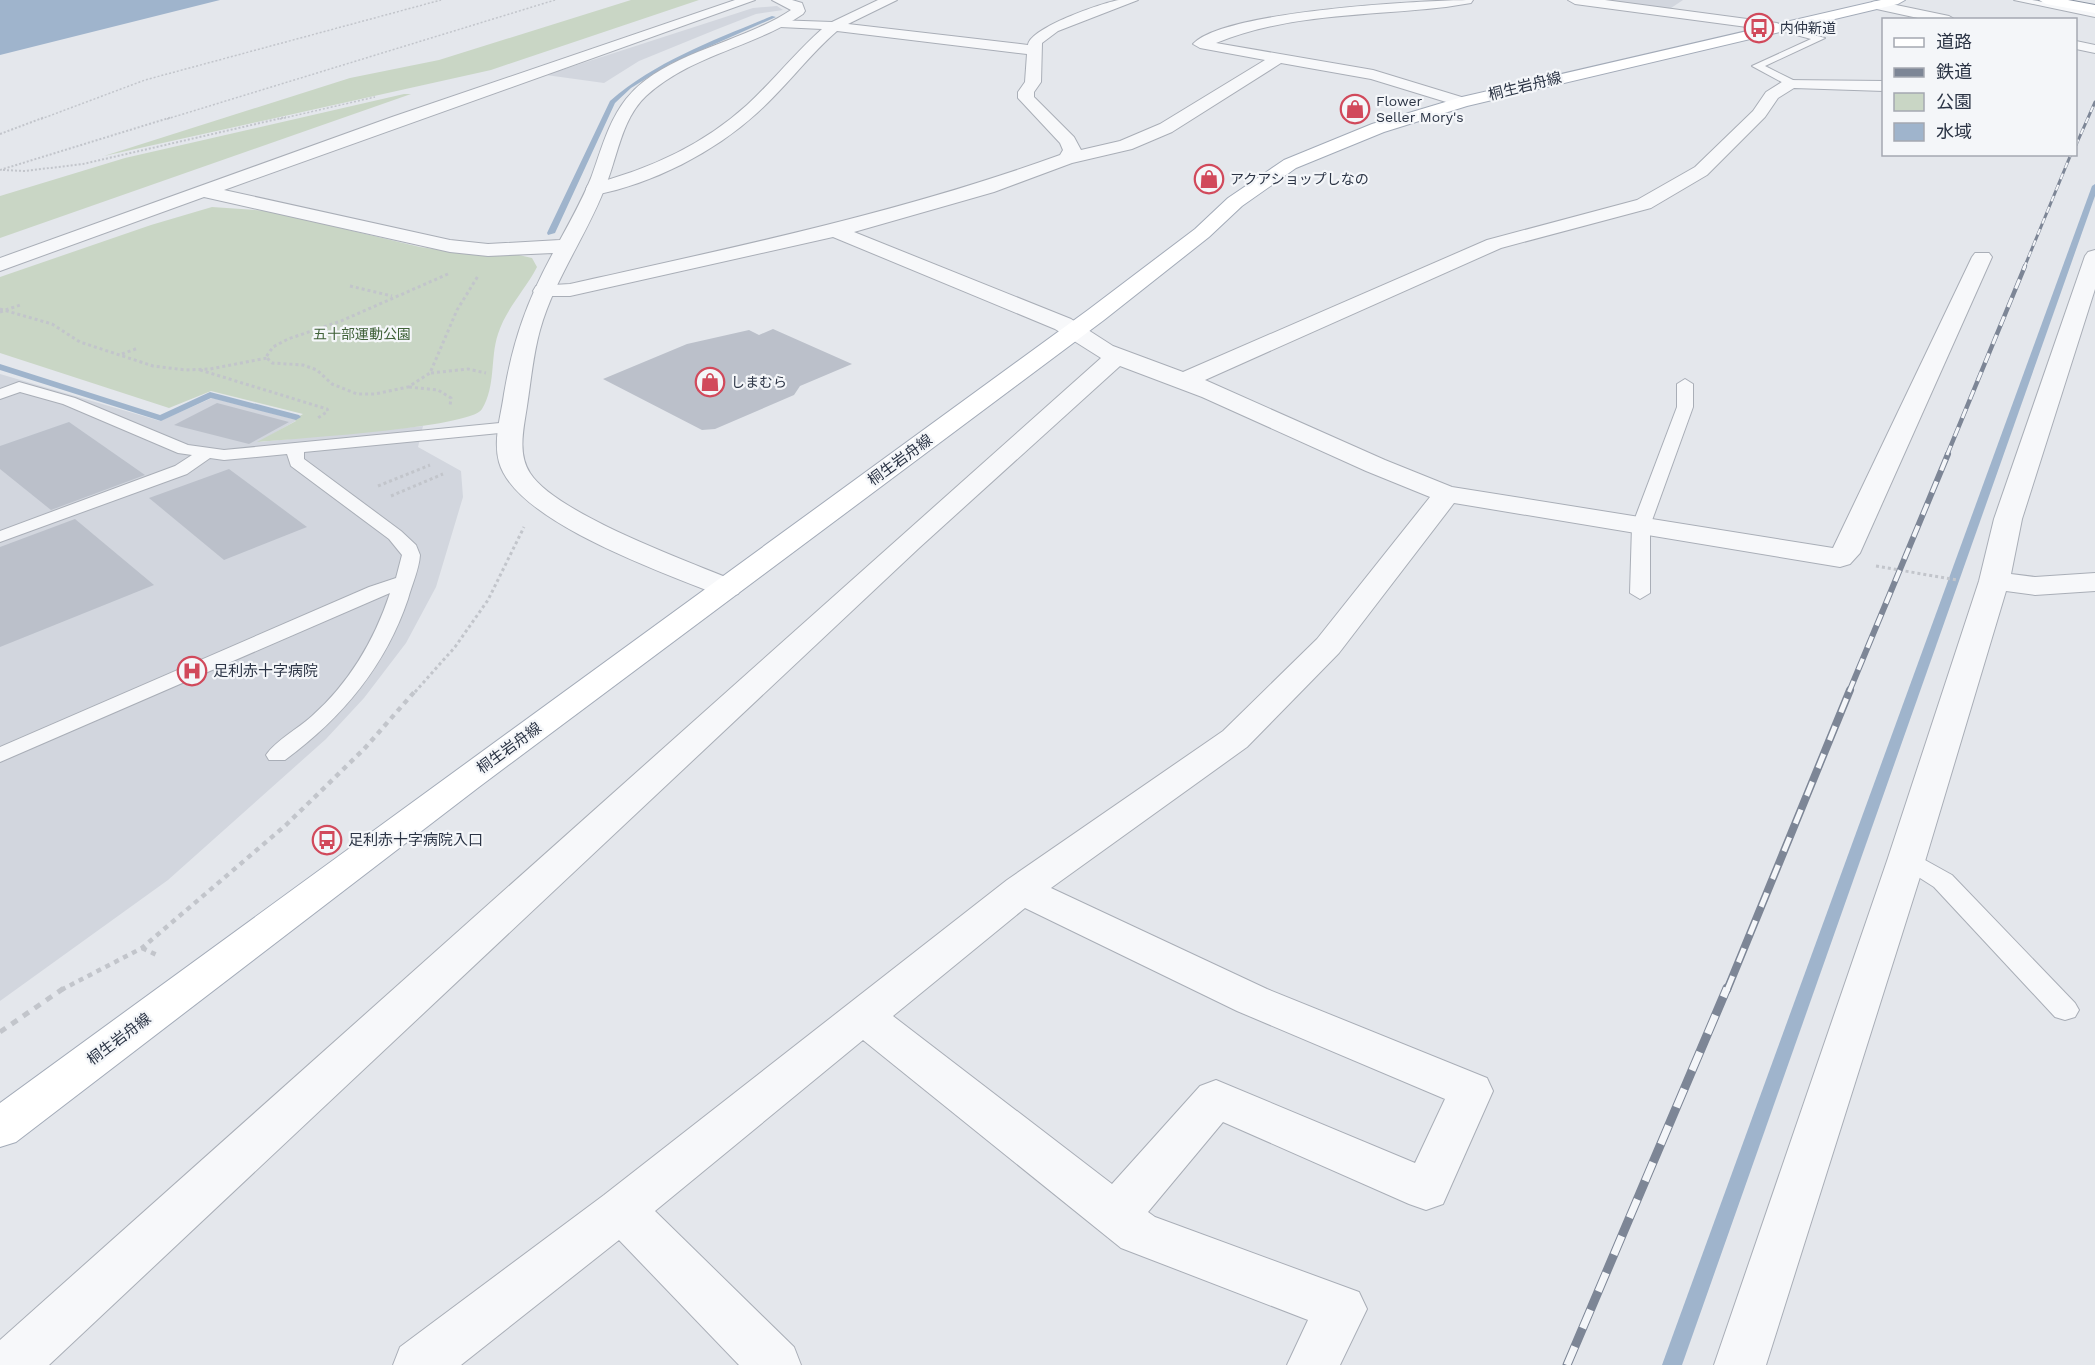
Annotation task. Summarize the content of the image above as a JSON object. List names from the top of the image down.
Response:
{
  "streets": {
    "main road": ["桐生岩舟線"]
  },
  "parks": ["五十部運動公園"],
  "places": {
    "bus stop": ["内仲新道", "足利赤十字病院入口"],
    "shop": ["Flower Seller Mory's", "アクアショップしなの", "しまむら"],
    "hospital": ["足利赤十字病院"]
  },
  "legend": [
    "道路",
    "鉄道",
    "公園",
    "水域"
  ]
}
